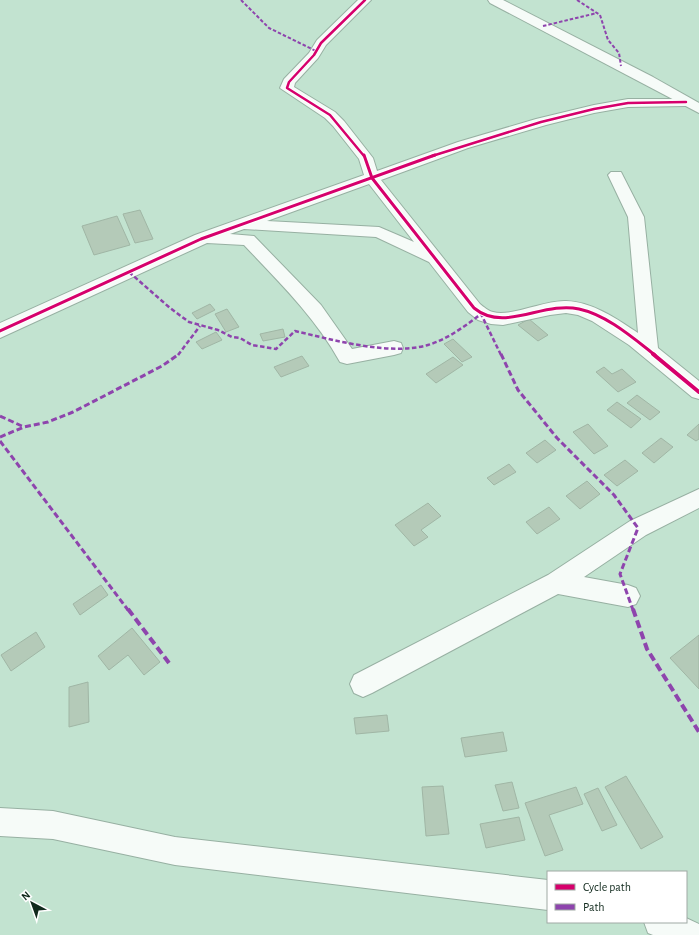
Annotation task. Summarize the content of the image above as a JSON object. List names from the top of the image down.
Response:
{
  "legend": ["Cycle path", "Path"],
  "north": "top left"
}
